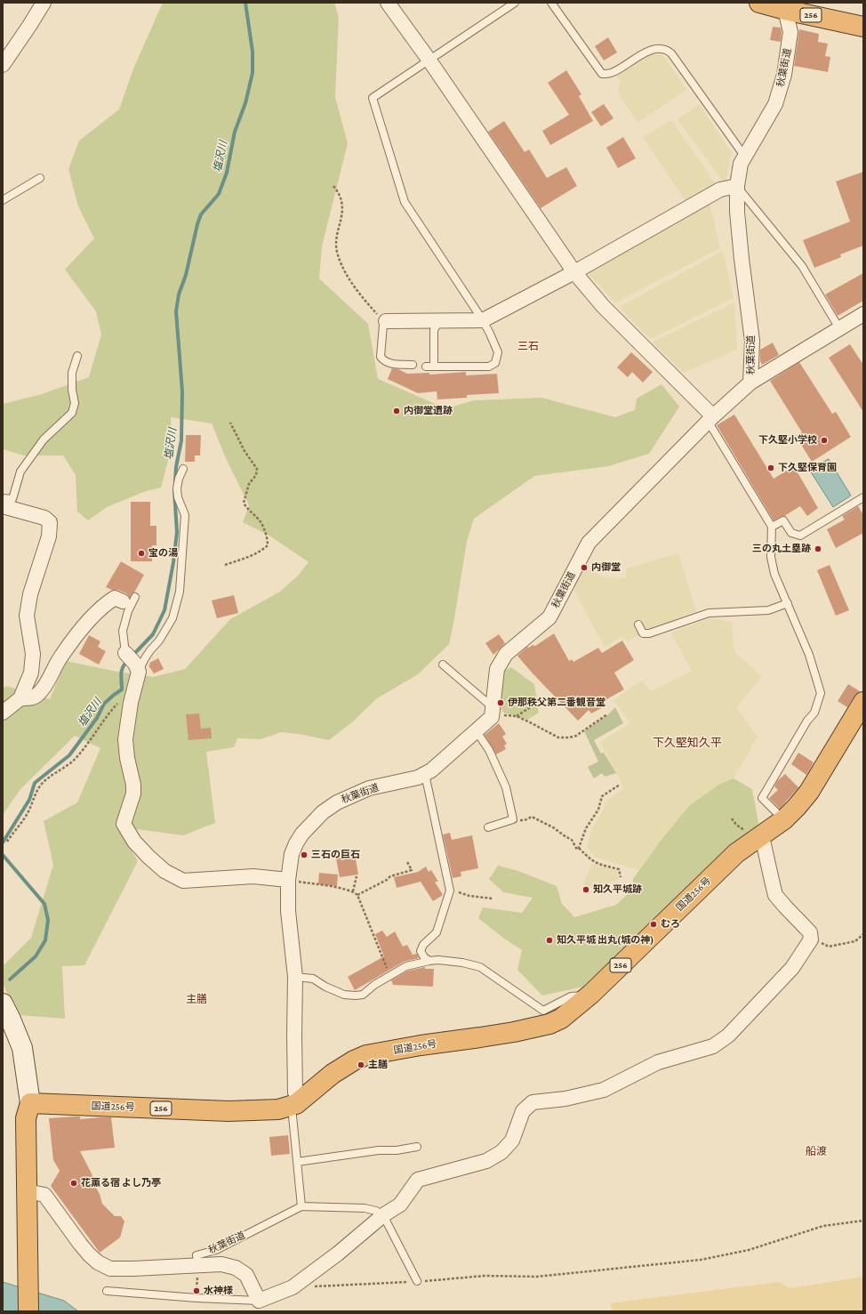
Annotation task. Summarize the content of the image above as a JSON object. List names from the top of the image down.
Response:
{
  "streets": {
    "highway": ["256", "国道256号"],
    "street": ["秋葉街道"]
  },
  "crossings": [
    ["256", "秋葉街道"],
    ["秋葉街道", "国道256号"]
  ],
  "districts": [
    "三石",
    "下久堅知久平",
    "主膳",
    "船渡"
  ],
  "water": ["塩沢川"],
  "places": [
    "内御堂遺跡",
    "下久堅小学校",
    "下久堅保育園",
    "三の丸土塁跡",
    "宝の湯",
    "内御堂",
    "伊那秩父第二番観音堂",
    "三石の巨石",
    "知久平城跡",
    "むろ",
    "知久平城 出丸(城の神)",
    "主膳",
    "花薫る宿 よし乃亭",
    "水神様"
  ]
}
